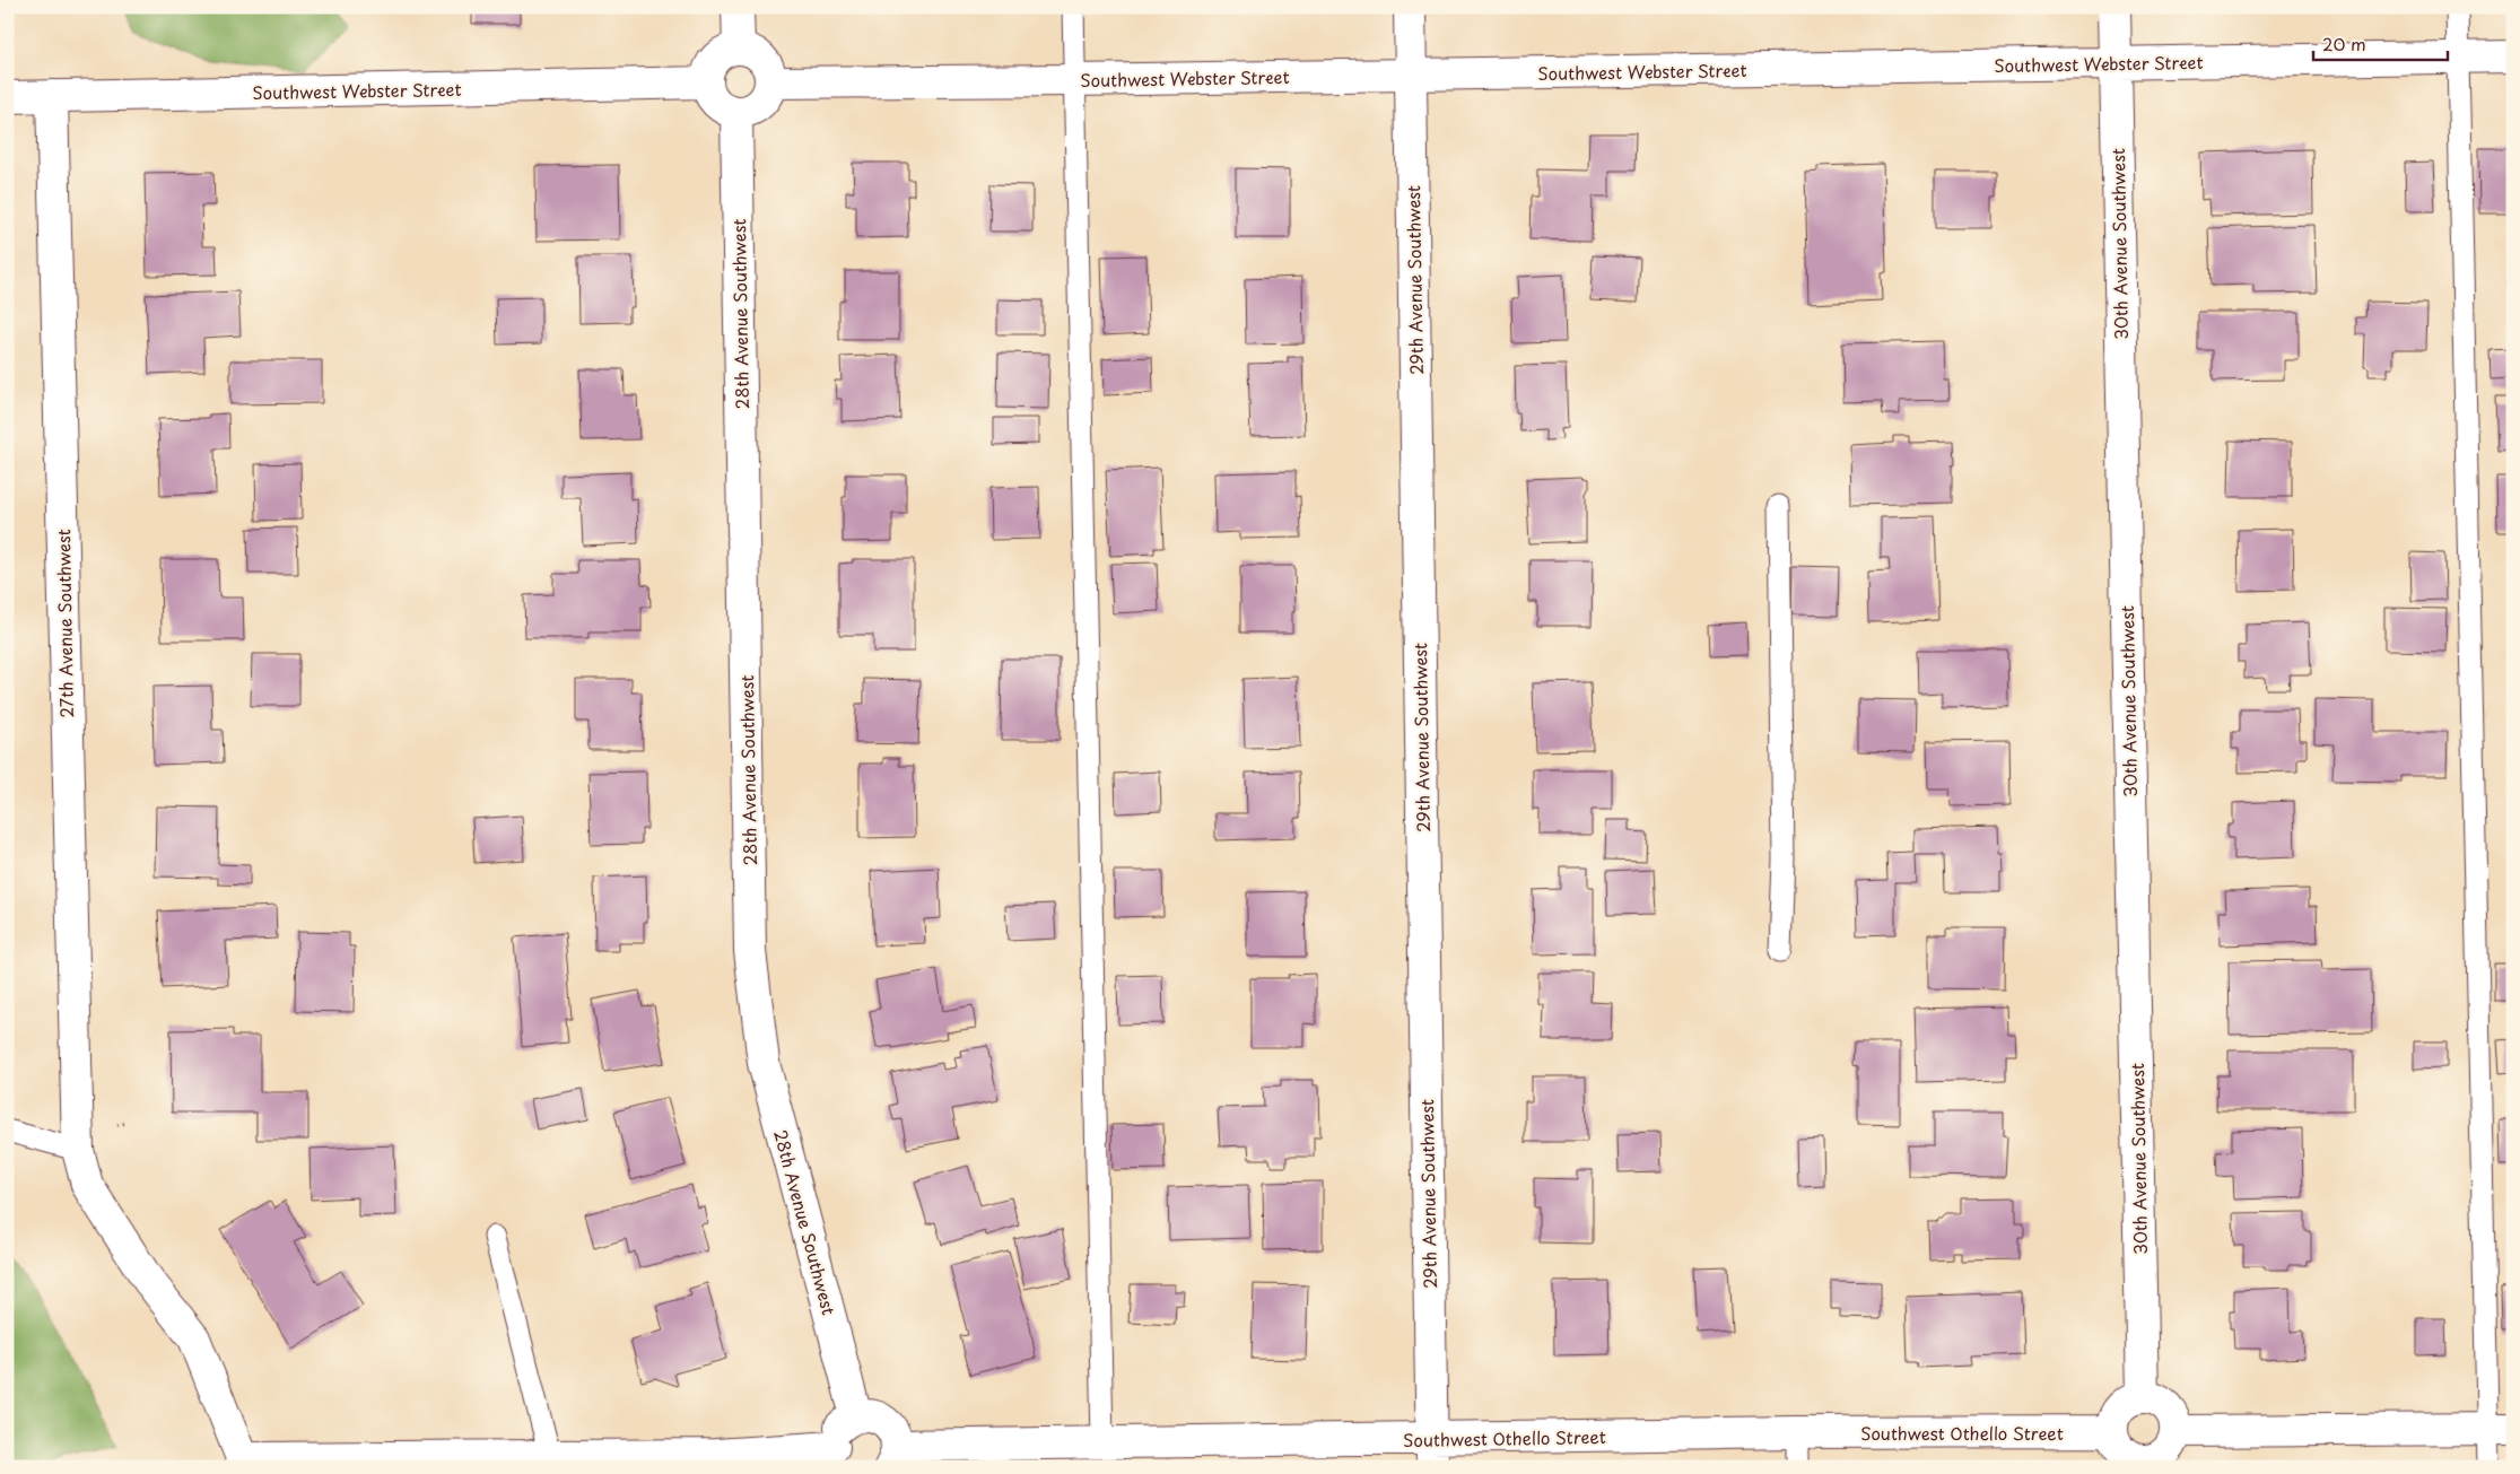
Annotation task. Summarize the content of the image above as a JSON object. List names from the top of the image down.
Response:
{
  "streets": {
    "street": [
      "Southwest Webster Street",
      "30th Avenue Southwest",
      "29th Avenue Southwest",
      "28th Avenue Southwest",
      "27th Avenue Southwest",
      "Southwest Othello Street"
    ]
  },
  "crossings": [
    ["Southwest Webster Street", "30th Avenue Southwest"],
    ["Southwest Webster Street", "29th Avenue Southwest"],
    ["Southwest Webster Street", "28th Avenue Southwest"],
    ["Southwest Webster Street", "27th Avenue Southwest"],
    ["30th Avenue Southwest", "Southwest Othello Street"],
    ["29th Avenue Southwest", "Southwest Othello Street"]
  ],
  "scale_bar": "20 m"
}
